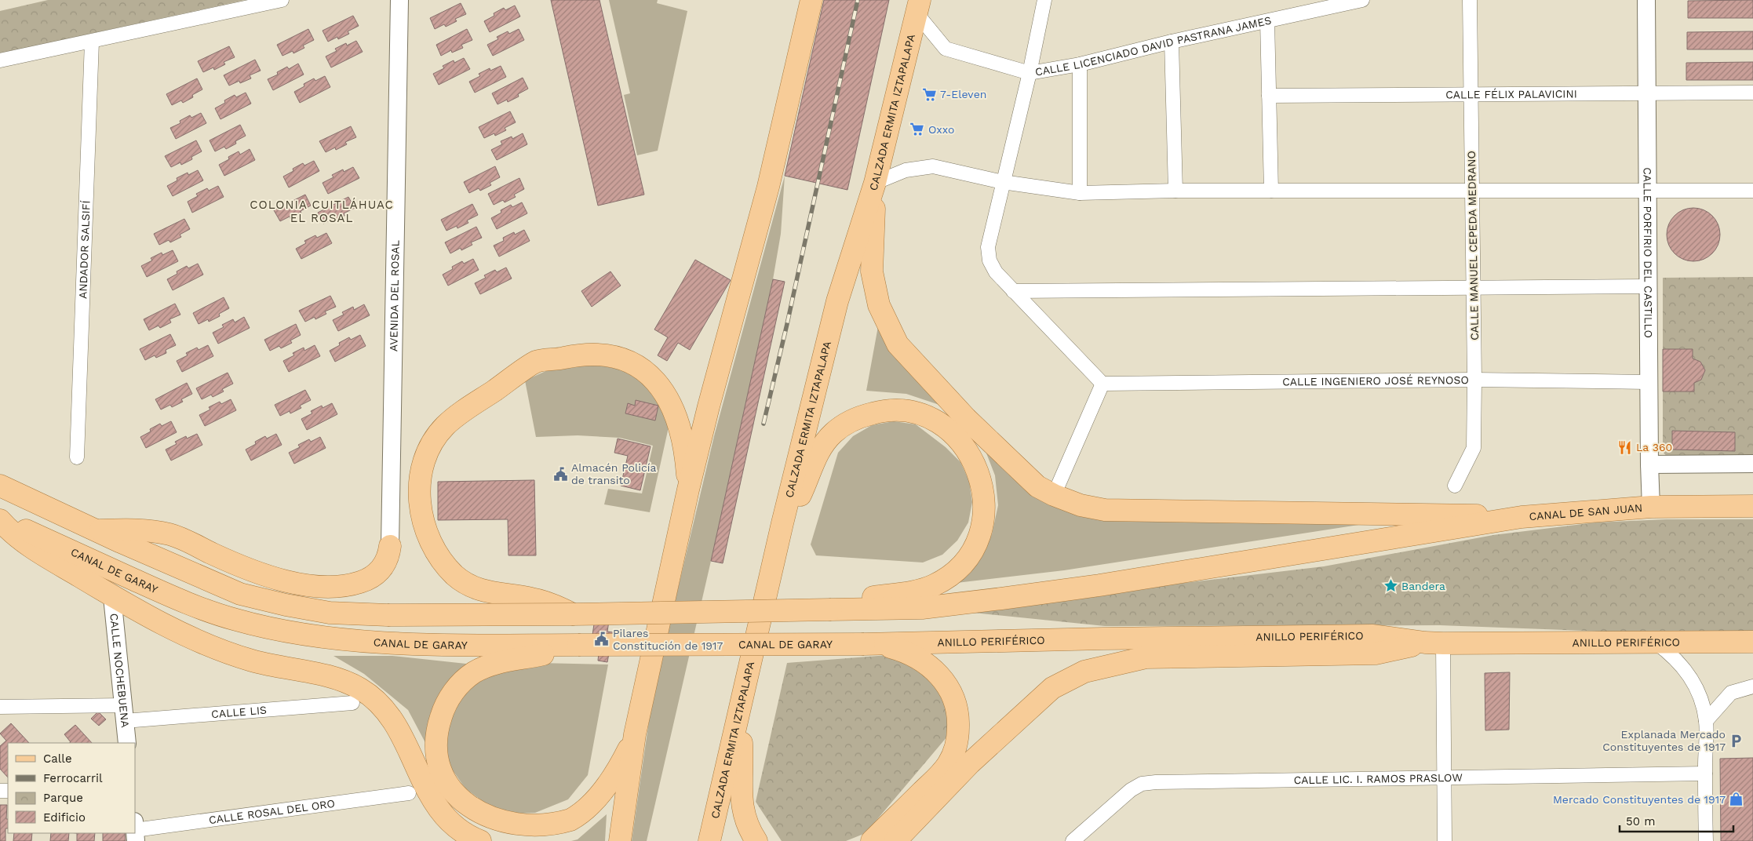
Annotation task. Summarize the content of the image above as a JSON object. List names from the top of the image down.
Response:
{
  "streets": {
    "main road": [
      "CALZADA ERMITA IZTAPALAPA",
      "CANAL DE SAN JUAN",
      "CANAL DE GARAY",
      "ANILLO PERIFÉRICO"
    ],
    "street": [
      "CALLE LICENCIADO DAVID PASTRANA JAMES",
      "CALLE FÉLIX PALAVICINI",
      "CALLE MANUEL CEPEDA MEDRANO",
      "ANDADOR SALSIFÍ",
      "CALLE PORFIRIO DEL CASTILLO",
      "AVENIDA DEL ROSAL",
      "CALLE INGENIERO JOSÉ REYNOSO",
      "CALLE NOCHEBUENA",
      "CALLE LIS",
      "CALLE LIC. I. RAMOS PRASLOW",
      "CALLE ROSAL DEL ORO"
    ]
  },
  "crossings": [
    ["CALLE LICENCIADO DAVID PASTRANA JAMES", "CALZADA ERMITA IZTAPALAPA"],
    ["CALLE FÉLIX PALAVICINI", "CALLE MANUEL CEPEDA MEDRANO"],
    ["CALLE FÉLIX PALAVICINI", "CALLE PORFIRIO DEL CASTILLO"],
    ["CALLE MANUEL CEPEDA MEDRANO", "CALLE INGENIERO JOSÉ REYNOSO"],
    ["CALLE PORFIRIO DEL CASTILLO", "CALLE INGENIERO JOSÉ REYNOSO"],
    ["CALLE PORFIRIO DEL CASTILLO", "CANAL DE SAN JUAN"],
    ["CANAL DE GARAY", "ANILLO PERIFÉRICO"],
    ["CALLE NOCHEBUENA", "CALLE LIS"]
  ],
  "districts": ["COLONIA CUITLÁHUAC EL ROSAL"],
  "places": {
    "supermarket": ["7-Eleven", "Oxxo"],
    "restaurant": ["La 360"],
    "public building": ["Almacén Policía de transito", "Pilares Constitución de 1917"],
    "place": ["Bandera"],
    "parking": ["Explanada Mercado Constituyentes de 1917"],
    "shop": ["Mercado Constituyentes de 1917"]
  },
  "legend": [
    "Calle",
    "Ferrocarril",
    "Parque",
    "Edificio"
  ],
  "scale_bar": "50 m"
}
